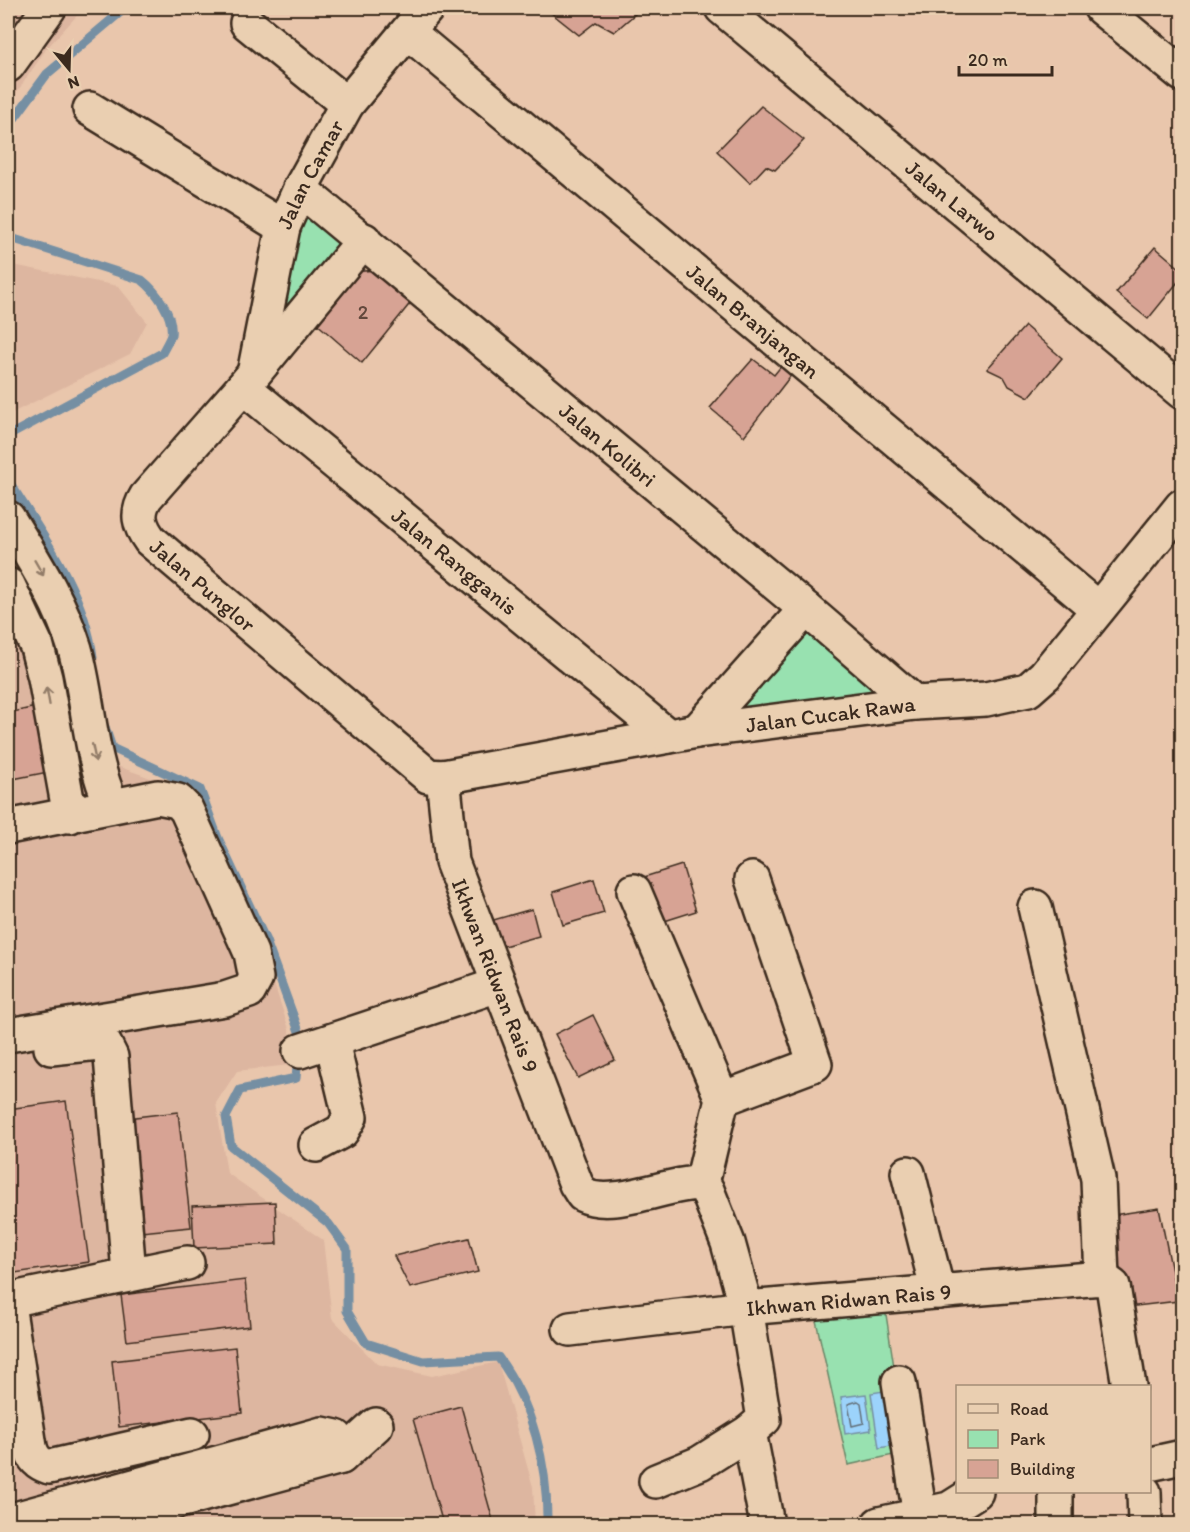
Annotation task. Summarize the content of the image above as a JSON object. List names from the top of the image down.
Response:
{
  "streets": {
    "street": [
      "Jalan Camar",
      "Jalan Larwo",
      "Jalan Branjangan",
      "Jalan Kolibri",
      "Jalan Rangganis",
      "Jalan Punglor",
      "Jalan Cucak Rawa",
      "Ikhwan Ridwan Rais 9"
    ]
  },
  "crossings": [
    ["Jalan Camar", "Jalan Branjangan"],
    ["Jalan Camar", "Jalan Kolibri"],
    ["Jalan Camar", "Jalan Rangganis"],
    ["Jalan Camar", "Jalan Punglor"],
    ["Jalan Branjangan", "Jalan Cucak Rawa"],
    ["Jalan Kolibri", "Jalan Punglor"],
    ["Jalan Kolibri", "Jalan Cucak Rawa"],
    ["Jalan Rangganis", "Jalan Punglor"],
    ["Jalan Rangganis", "Jalan Cucak Rawa"],
    ["Jalan Punglor", "Jalan Cucak Rawa"],
    ["Jalan Punglor", "Ikhwan Ridwan Rais 9"],
    ["Jalan Cucak Rawa", "Ikhwan Ridwan Rais 9"]
  ],
  "house_numbers": ["2"],
  "legend": ["Road", "Park", "Building"],
  "scale_bar": "20 m",
  "north": "bottom"
}
